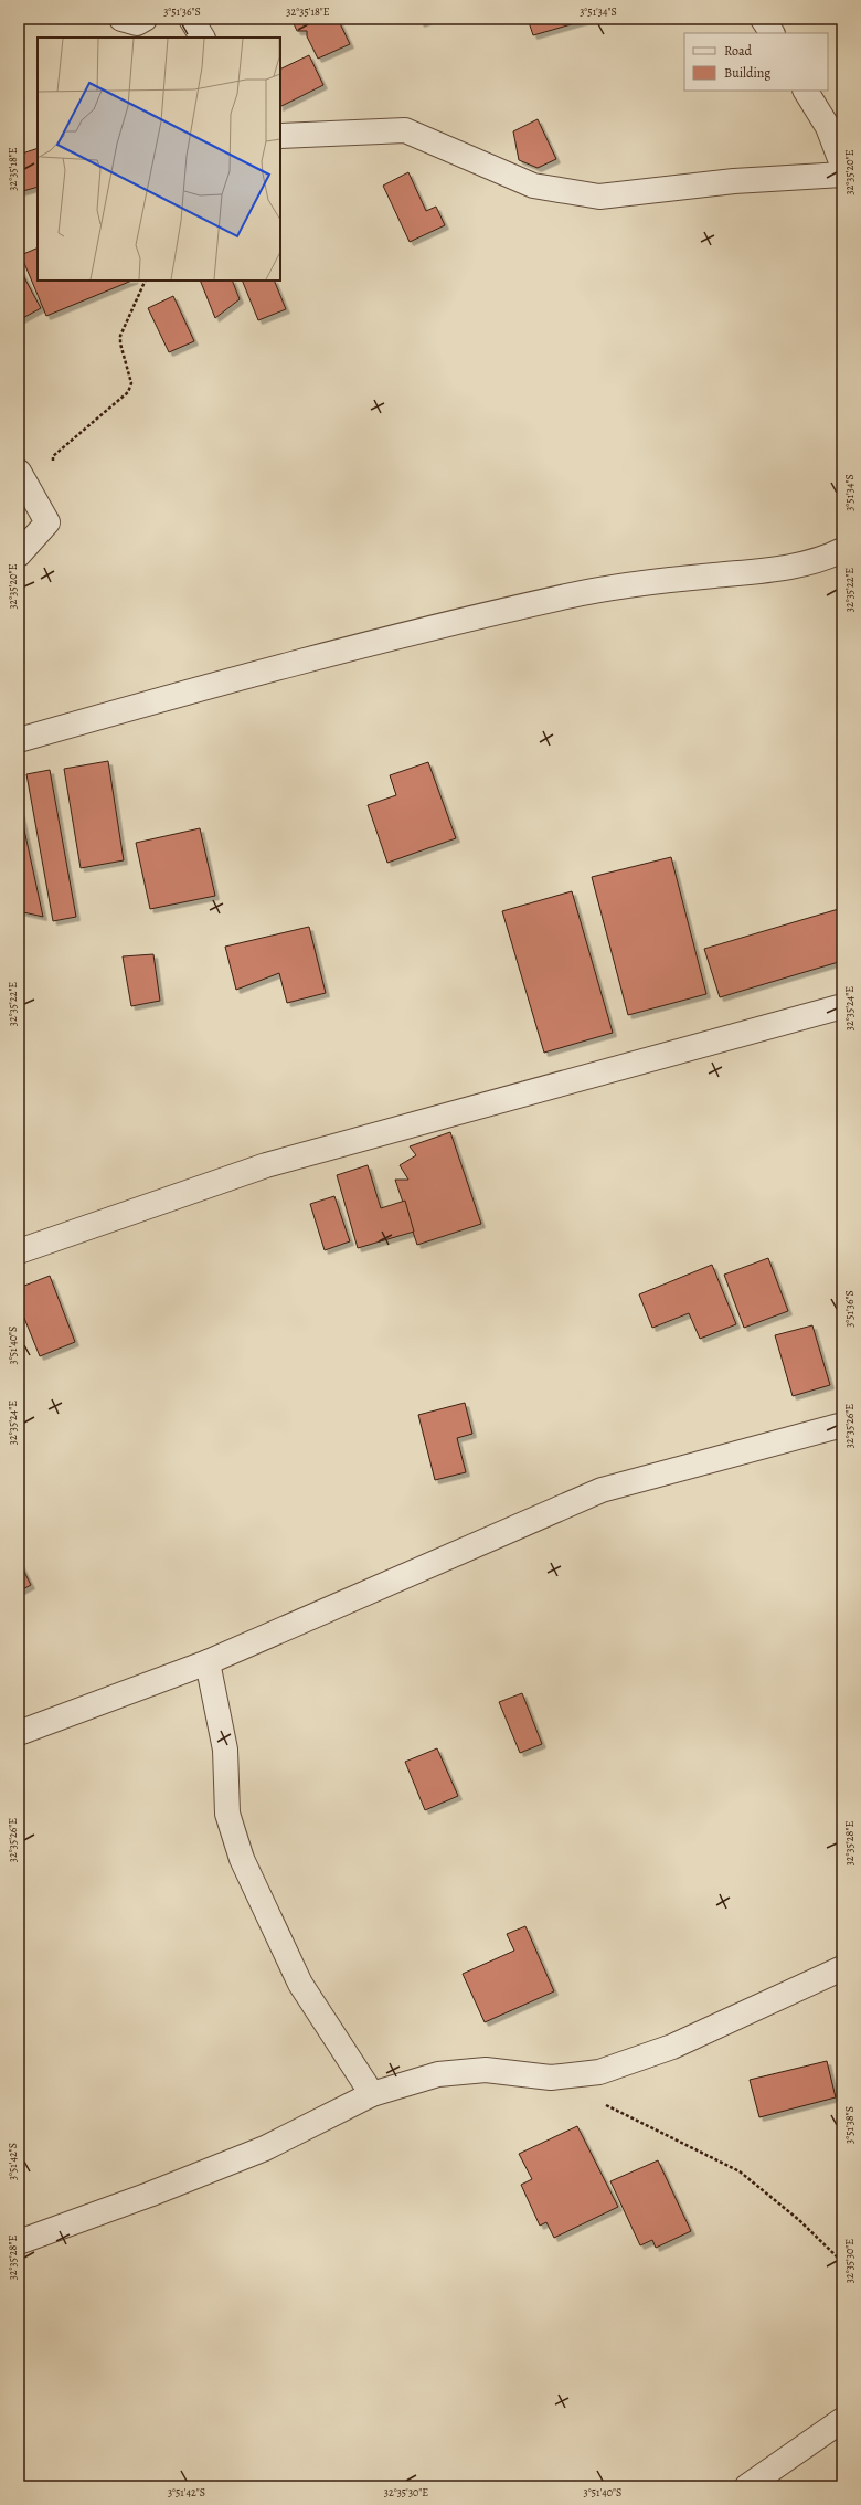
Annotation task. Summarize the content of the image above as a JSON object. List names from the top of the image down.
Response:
{
  "legend": ["Road", "Building"],
  "coordinates": [
    "3°51'36\"S",
    "32°35'18\"E",
    "3°51'34\"S",
    "32°35'20\"E",
    "32°35'22\"E",
    "32°35'24\"E",
    "3°51'40\"S",
    "32°35'26\"E",
    "32°35'28\"E",
    "3°51'38\"S",
    "3°51'42\"S",
    "32°35'30\"E"
  ]
}
